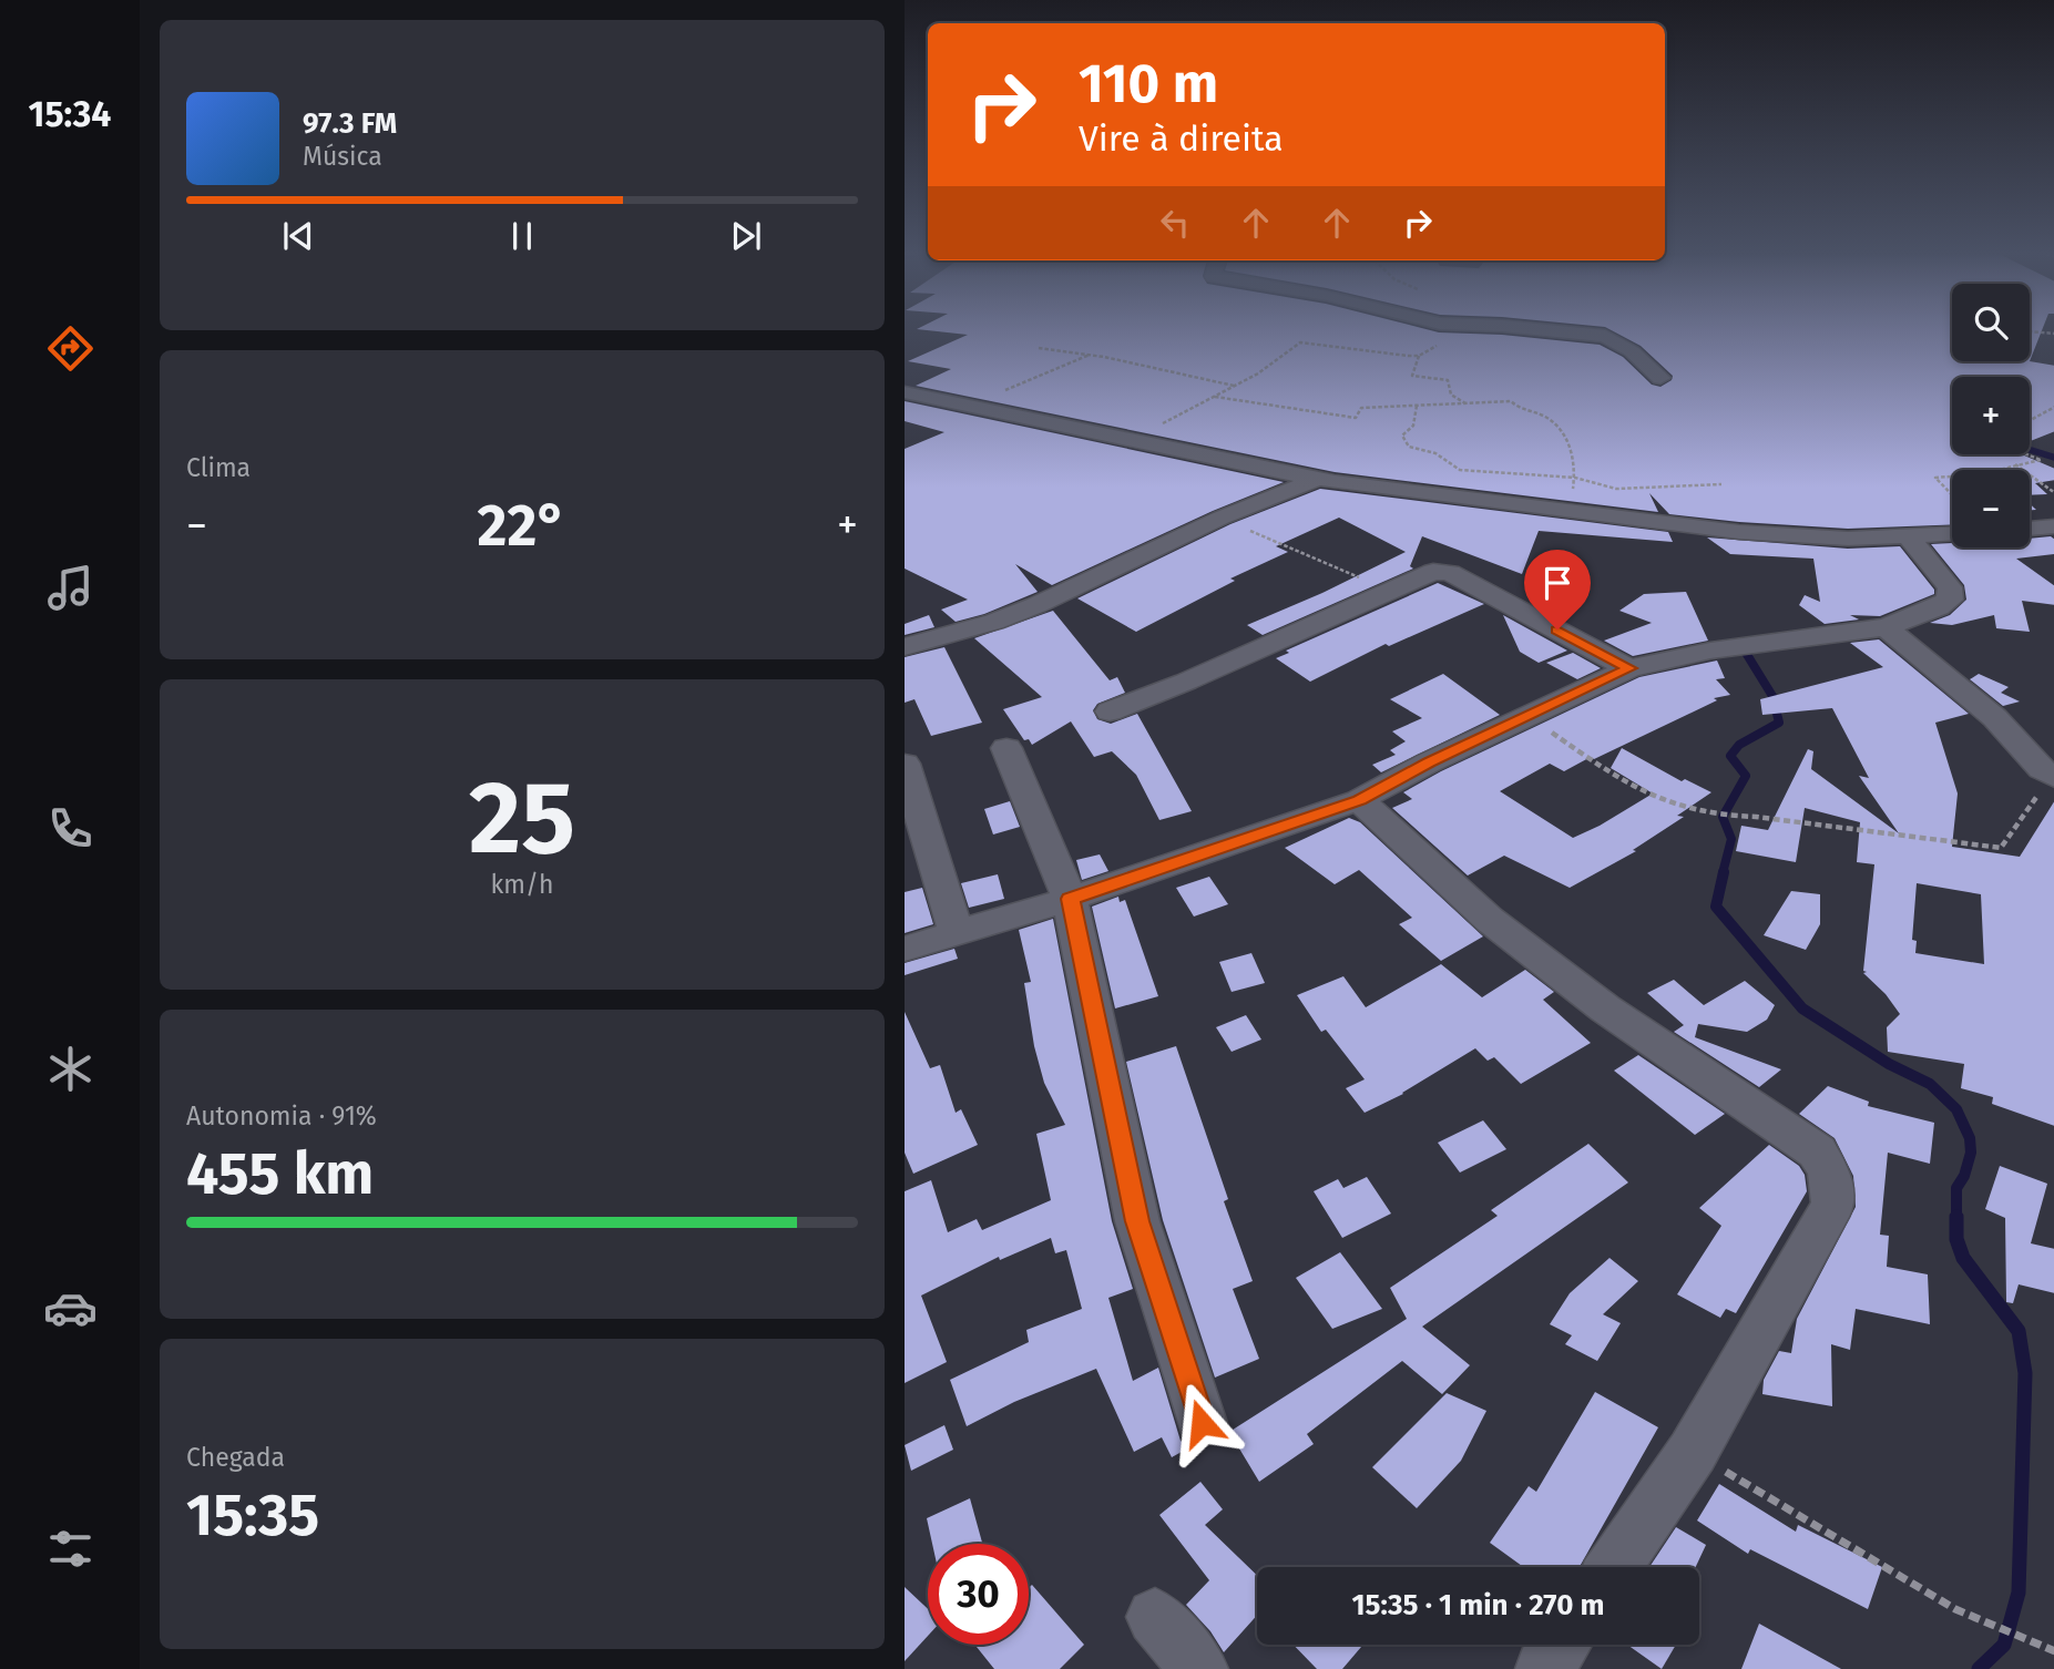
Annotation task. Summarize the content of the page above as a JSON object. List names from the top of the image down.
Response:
{
  "page": {
    "tabs": "15:34",
    "turn": ["110 m", "Vire à direita"],
    "song": ["97.3 FM", "Música"],
    "map_buttons": ["+", "−"],
    "tile": [
      "Clima",
      ["25", "km/h"],
      ["Autonomia · 91%", "455 km"],
      ["Chegada", "15:35"]
    ],
    "heat": ["−", "22°", "+"],
    "limit": "30",
    "trip": "15:35 · 1 min · 270 m"
  }
}
